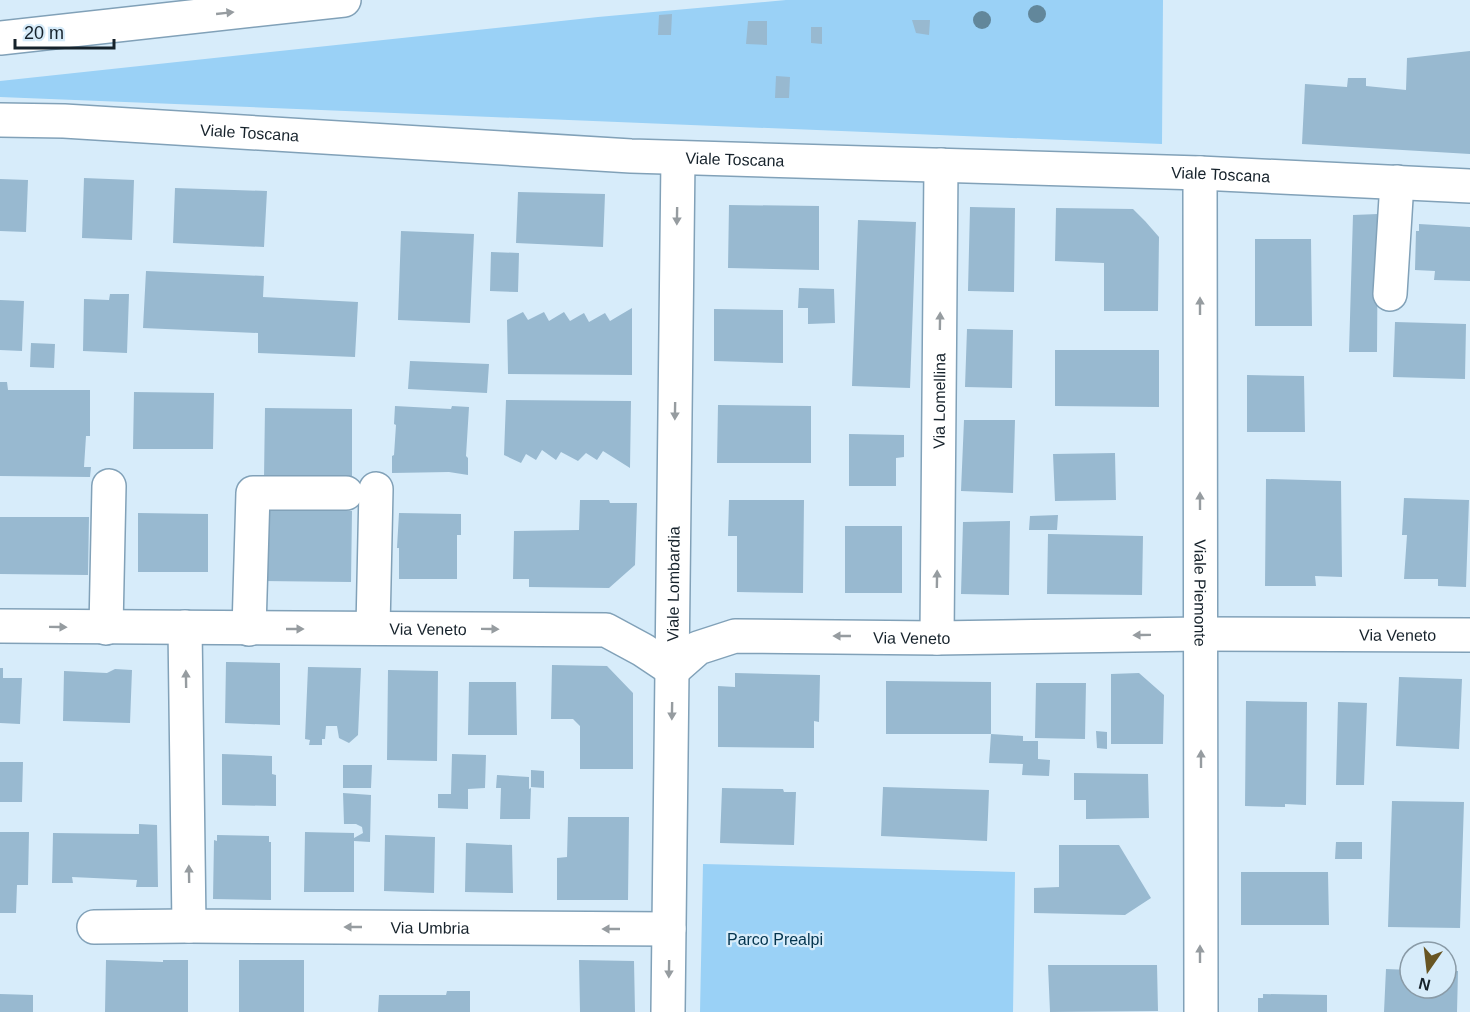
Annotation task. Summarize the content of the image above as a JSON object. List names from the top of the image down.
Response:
{
  "streets": {
    "main road": [
      "Viale Toscana",
      "Via Lomellina",
      "Viale Lombardia",
      "Viale Piemonte",
      "Via Veneto",
      "Via Umbria"
    ]
  },
  "crossings": [
    ["Viale Toscana", "Via Lomellina"],
    ["Viale Toscana", "Viale Lombardia"],
    ["Viale Toscana", "Viale Piemonte"],
    ["Via Lomellina", "Via Veneto"],
    ["Viale Lombardia", "Via Veneto"],
    ["Viale Lombardia", "Via Umbria"],
    ["Viale Piemonte", "Via Veneto"]
  ],
  "one_way": [
    "Via Lomellina",
    "Viale Lombardia",
    "Viale Piemonte",
    "Via Umbria"
  ],
  "parks": ["Parco Prealpi"],
  "scale_bar": "20 m",
  "north": "bottom"
}
